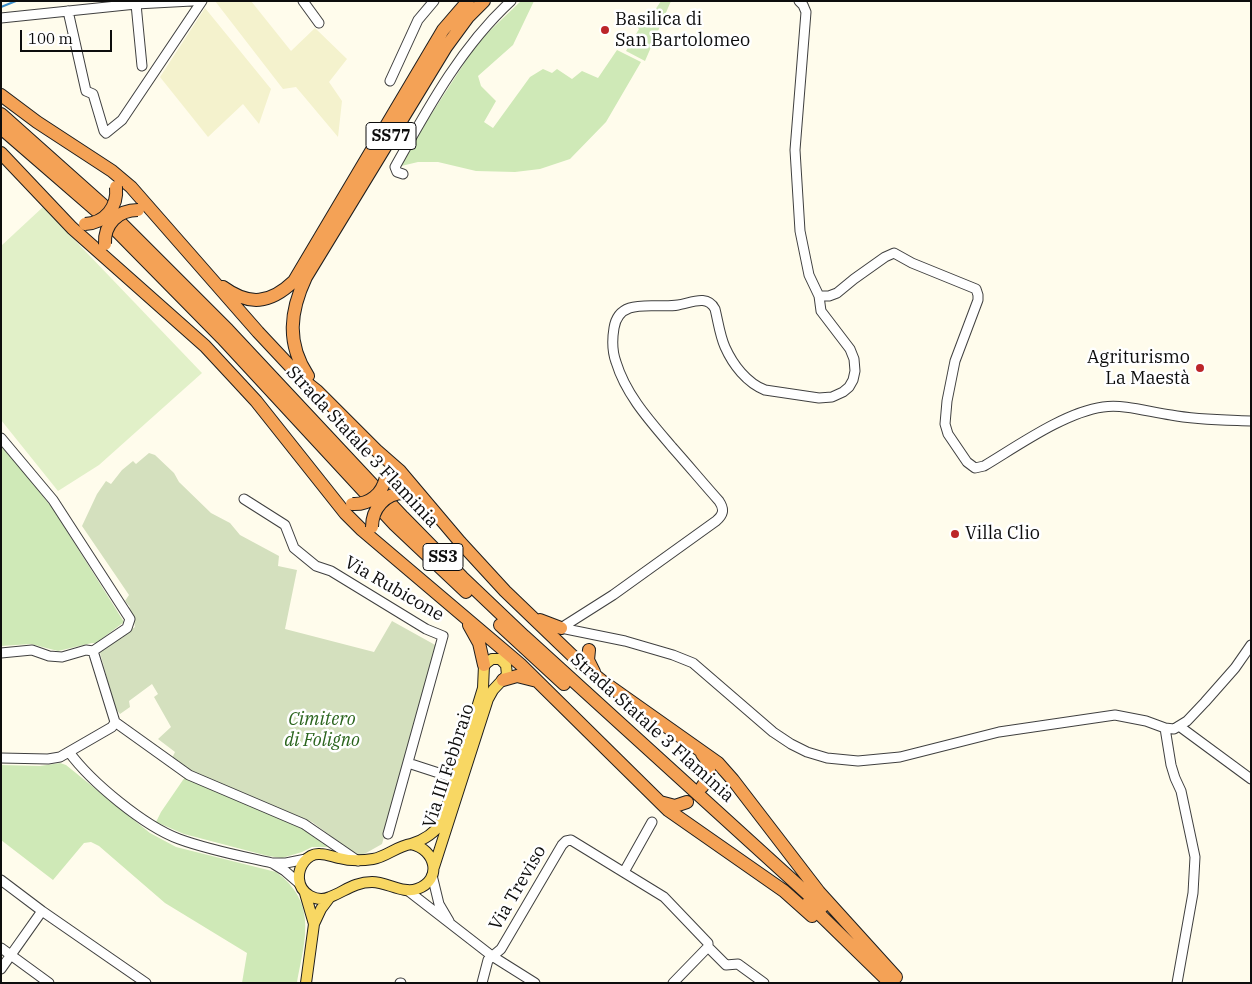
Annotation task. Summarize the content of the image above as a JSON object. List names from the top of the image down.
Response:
{
  "streets": {
    "highway": ["SS77", "Strada Statale 3 Flaminia", "SS3"],
    "main road": ["Via III Febbraio"],
    "street": ["Via Rubicone", "Via Treviso"]
  },
  "parks": ["Cimitero di Foligno"],
  "places": ["Basilica di San Bartolomeo", "Agriturismo La Maestà", "Villa Clio"],
  "scale_bar": "100 m"
}
